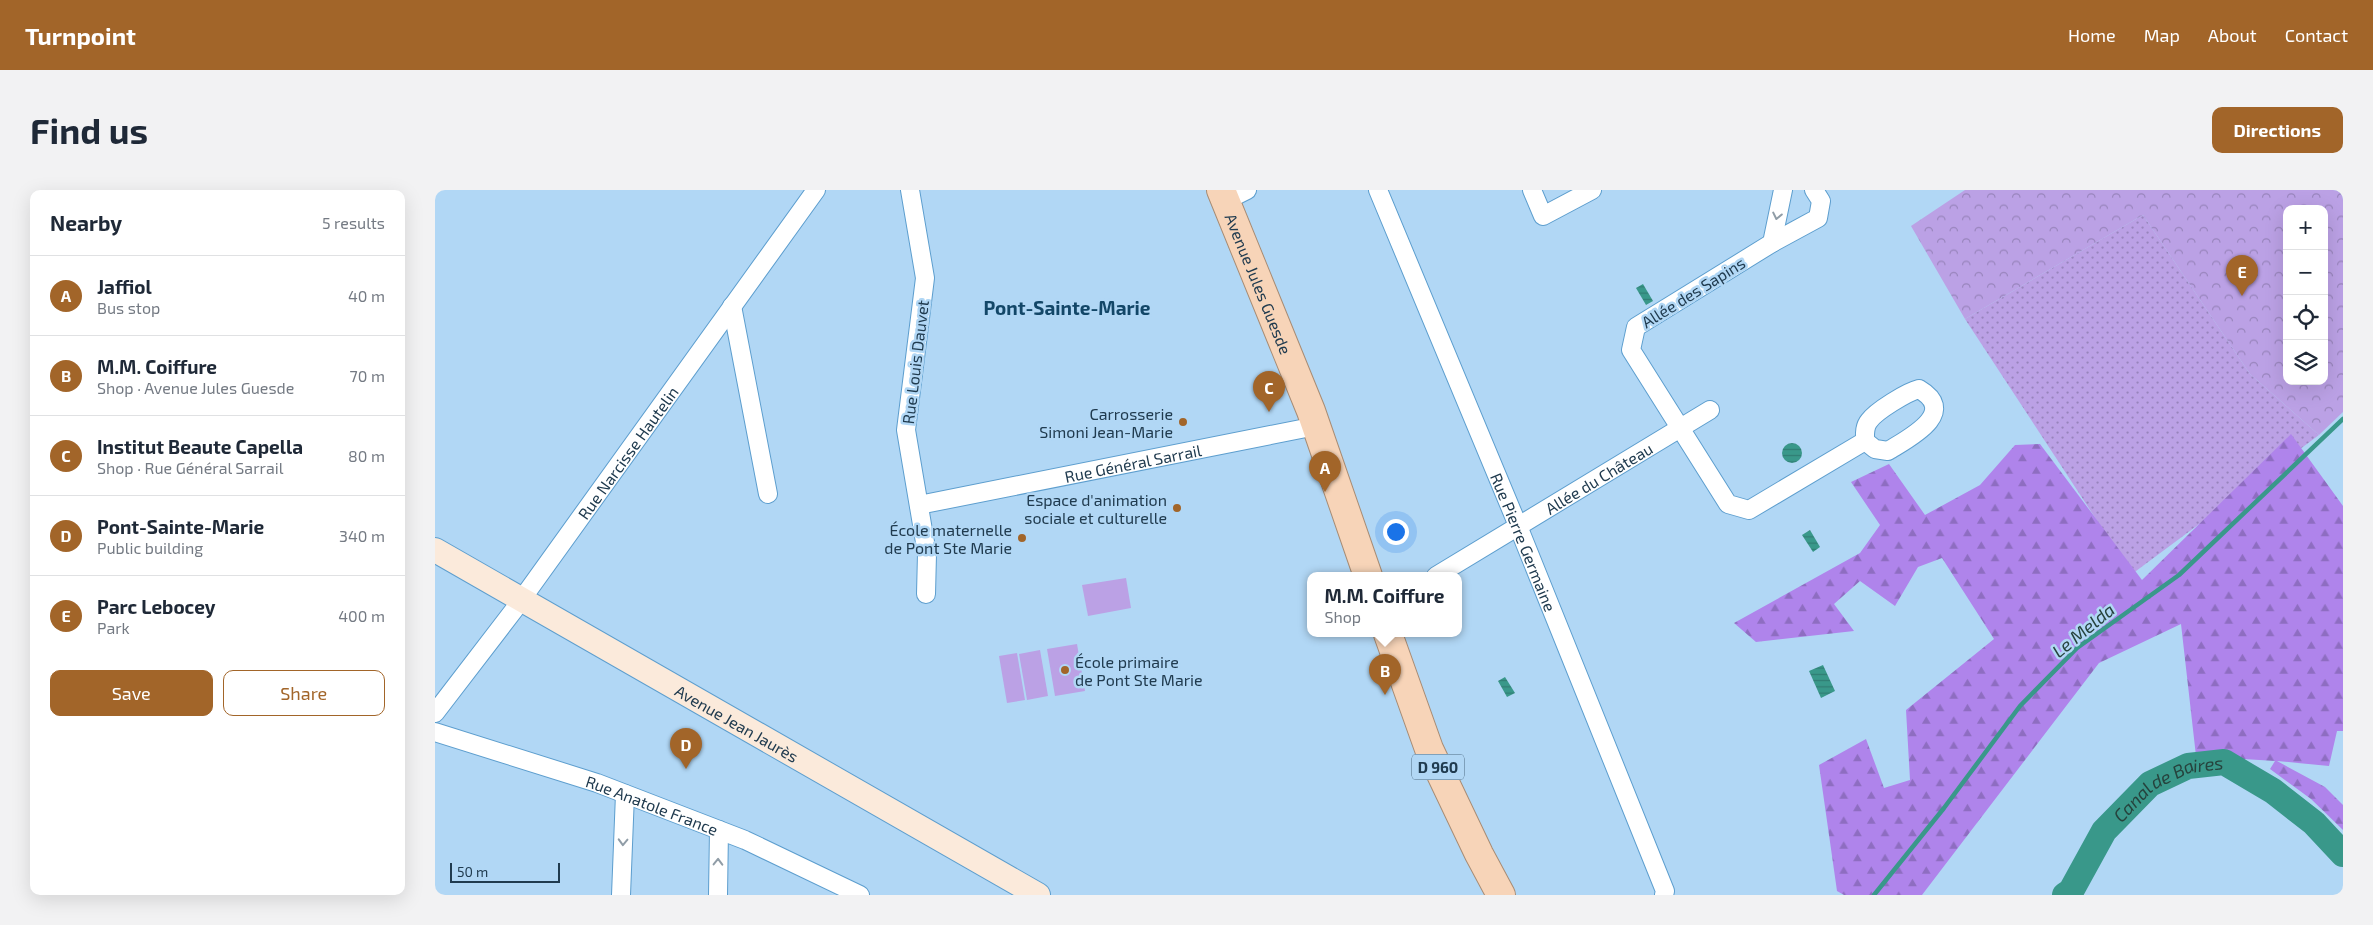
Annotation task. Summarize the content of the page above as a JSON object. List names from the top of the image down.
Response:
{
  "streets": {
    "main road": ["Avenue Jules Guesde", "Avenue Jean Jaurès", "D 960"],
    "street": [
      "Allée des Sapins",
      "Rue Louis Dauvet",
      "Rue Narcisse Hautelin",
      "Rue Général Sarrail",
      "Allée du Château",
      "Rue Pierre Germaine",
      "Rue Anatole France"
    ]
  },
  "crossings": [
    ["Avenue Jules Guesde", "Rue Général Sarrail"],
    ["Allée des Sapins", "Allée du Château"],
    ["Rue Louis Dauvet", "Rue Général Sarrail"],
    ["Rue Narcisse Hautelin", "Avenue Jean Jaurès"],
    ["Allée du Château", "Rue Pierre Germaine"]
  ],
  "districts": ["Pont-Sainte-Marie"],
  "water": ["Le Melda", "Canal de Baires"],
  "places": [
    "Carrosserie Simoni Jean-Marie",
    "Espace d'animation sociale et culturelle",
    "École maternelle de Pont Ste Marie",
    "École primaire de Pont Ste Marie"
  ],
  "scale_bar": "50 m",
  "page": {
    "header": "Turnpoint",
    "nav": [
      "Home",
      "Map",
      "About",
      "Contact"
    ],
    "buttons": [
      "Directions",
      ["Save", "Share"]
    ],
    "title": "Find us",
    "heading": ["Nearby", "5 results"],
    "map_buttons": ["+", "−"],
    "list": [
      {
        "mark": "A",
        "name": "Jaffiol",
        "note": "Bus stop",
        "value": "40 m"
      },
      {
        "mark": "B",
        "name": "M.M. Coiffure",
        "note": "Shop · Avenue Jules Guesde",
        "value": "70 m"
      },
      {
        "mark": "C",
        "name": "Institut Beaute Capella",
        "note": "Shop · Rue Général Sarrail",
        "value": "80 m"
      },
      {
        "mark": "D",
        "name": "Pont-Sainte-Marie",
        "note": "Public building",
        "value": "340 m"
      },
      {
        "mark": "E",
        "name": "Parc Lebocey",
        "note": "Park",
        "value": "400 m"
      }
    ],
    "pins": [
      "E",
      "C",
      "A",
      "B",
      "D"
    ],
    "popup": ["M.M. Coiffure", "Shop"],
    "scale": "50 m"
  }
}
